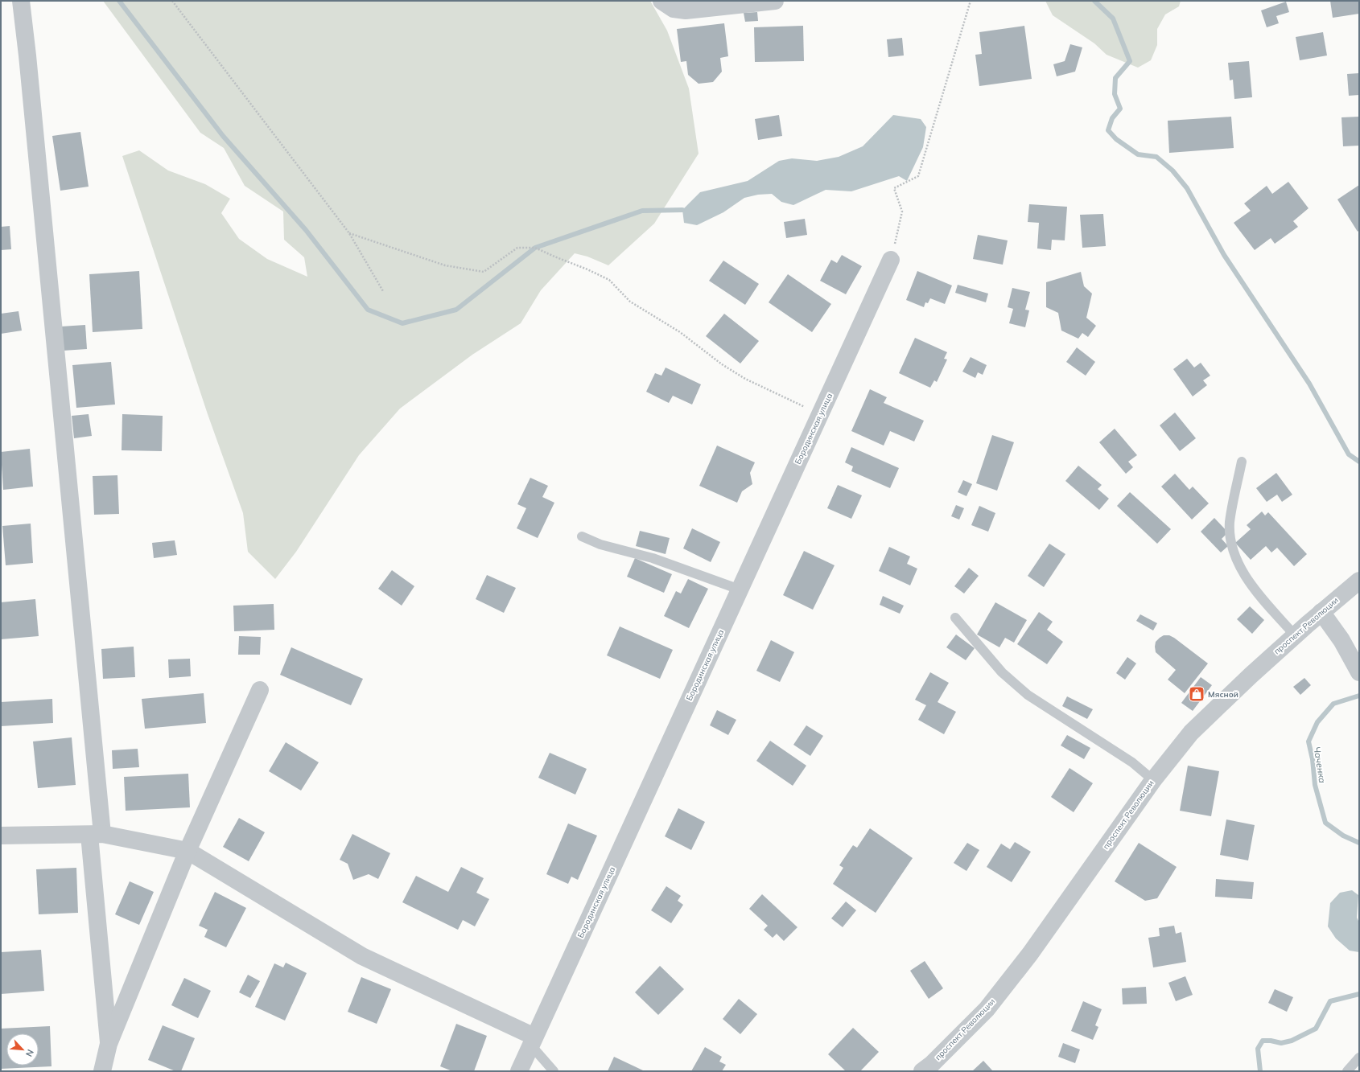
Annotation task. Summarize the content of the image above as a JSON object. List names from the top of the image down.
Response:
{
  "streets": {
    "street": ["Бородинская улица", "проспект Революции"]
  },
  "water": ["Чаченка"],
  "places": {
    "shop": ["Мясной"]
  },
  "north": "bottom right"
}
